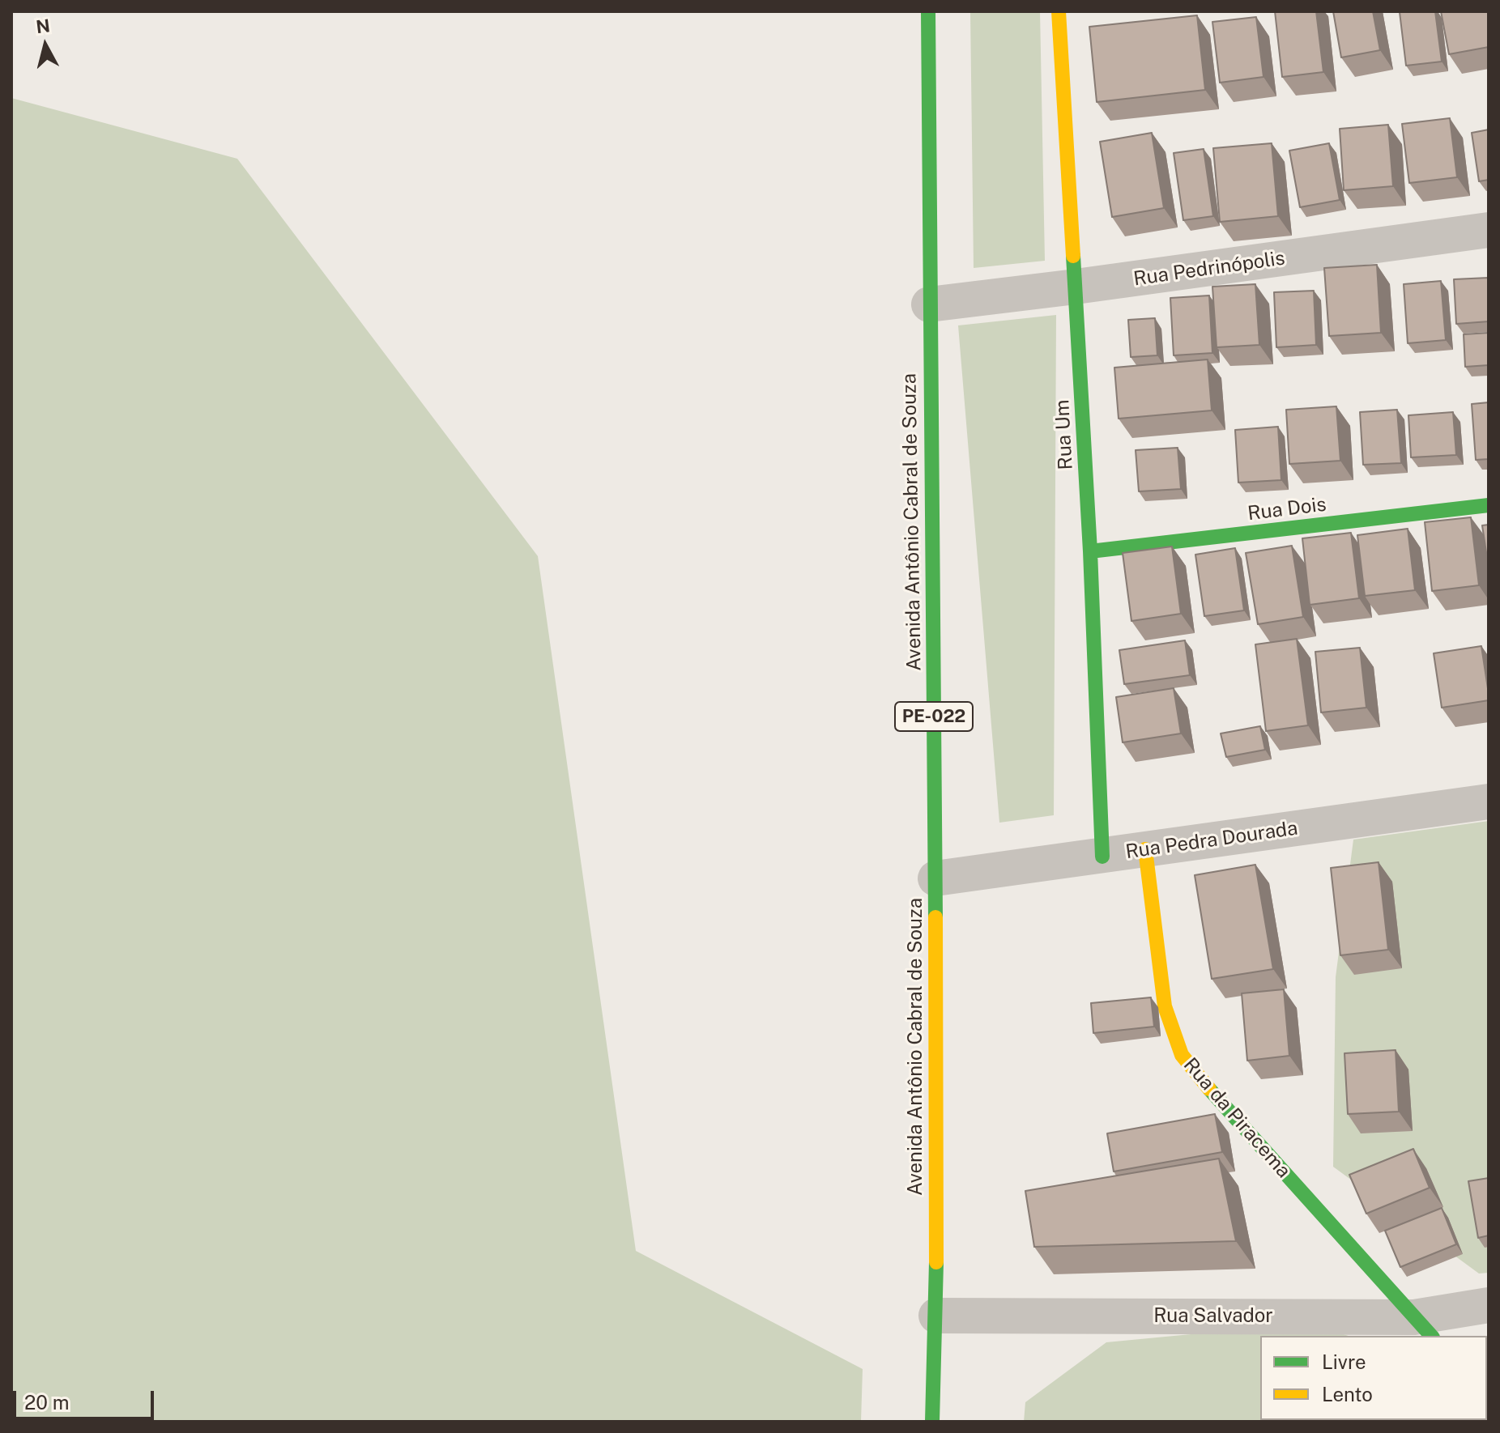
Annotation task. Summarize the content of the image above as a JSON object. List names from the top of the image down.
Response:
{
  "streets": {
    "street": [
      "Rua Pedrinópolis",
      "Rua Um",
      "Rua Dois",
      "Avenida Antônio Cabral de Souza",
      "PE-022",
      "Rua Pedra Dourada",
      "Rua da Piracema",
      "Rua Salvador"
    ]
  },
  "crossings": [
    ["Rua Pedrinópolis", "Rua Um"],
    ["Rua Pedrinópolis", "Avenida Antônio Cabral de Souza"],
    ["Rua Um", "Rua Dois"],
    ["Rua Um", "Rua Pedra Dourada"],
    ["Avenida Antônio Cabral de Souza", "Rua Pedra Dourada"],
    ["Avenida Antônio Cabral de Souza", "Rua Salvador"],
    ["Rua Pedra Dourada", "Rua da Piracema"],
    ["Rua da Piracema", "Rua Salvador"]
  ],
  "legend": ["Livre", "Lento"],
  "scale_bar": "20 m",
  "north": "top"
}
